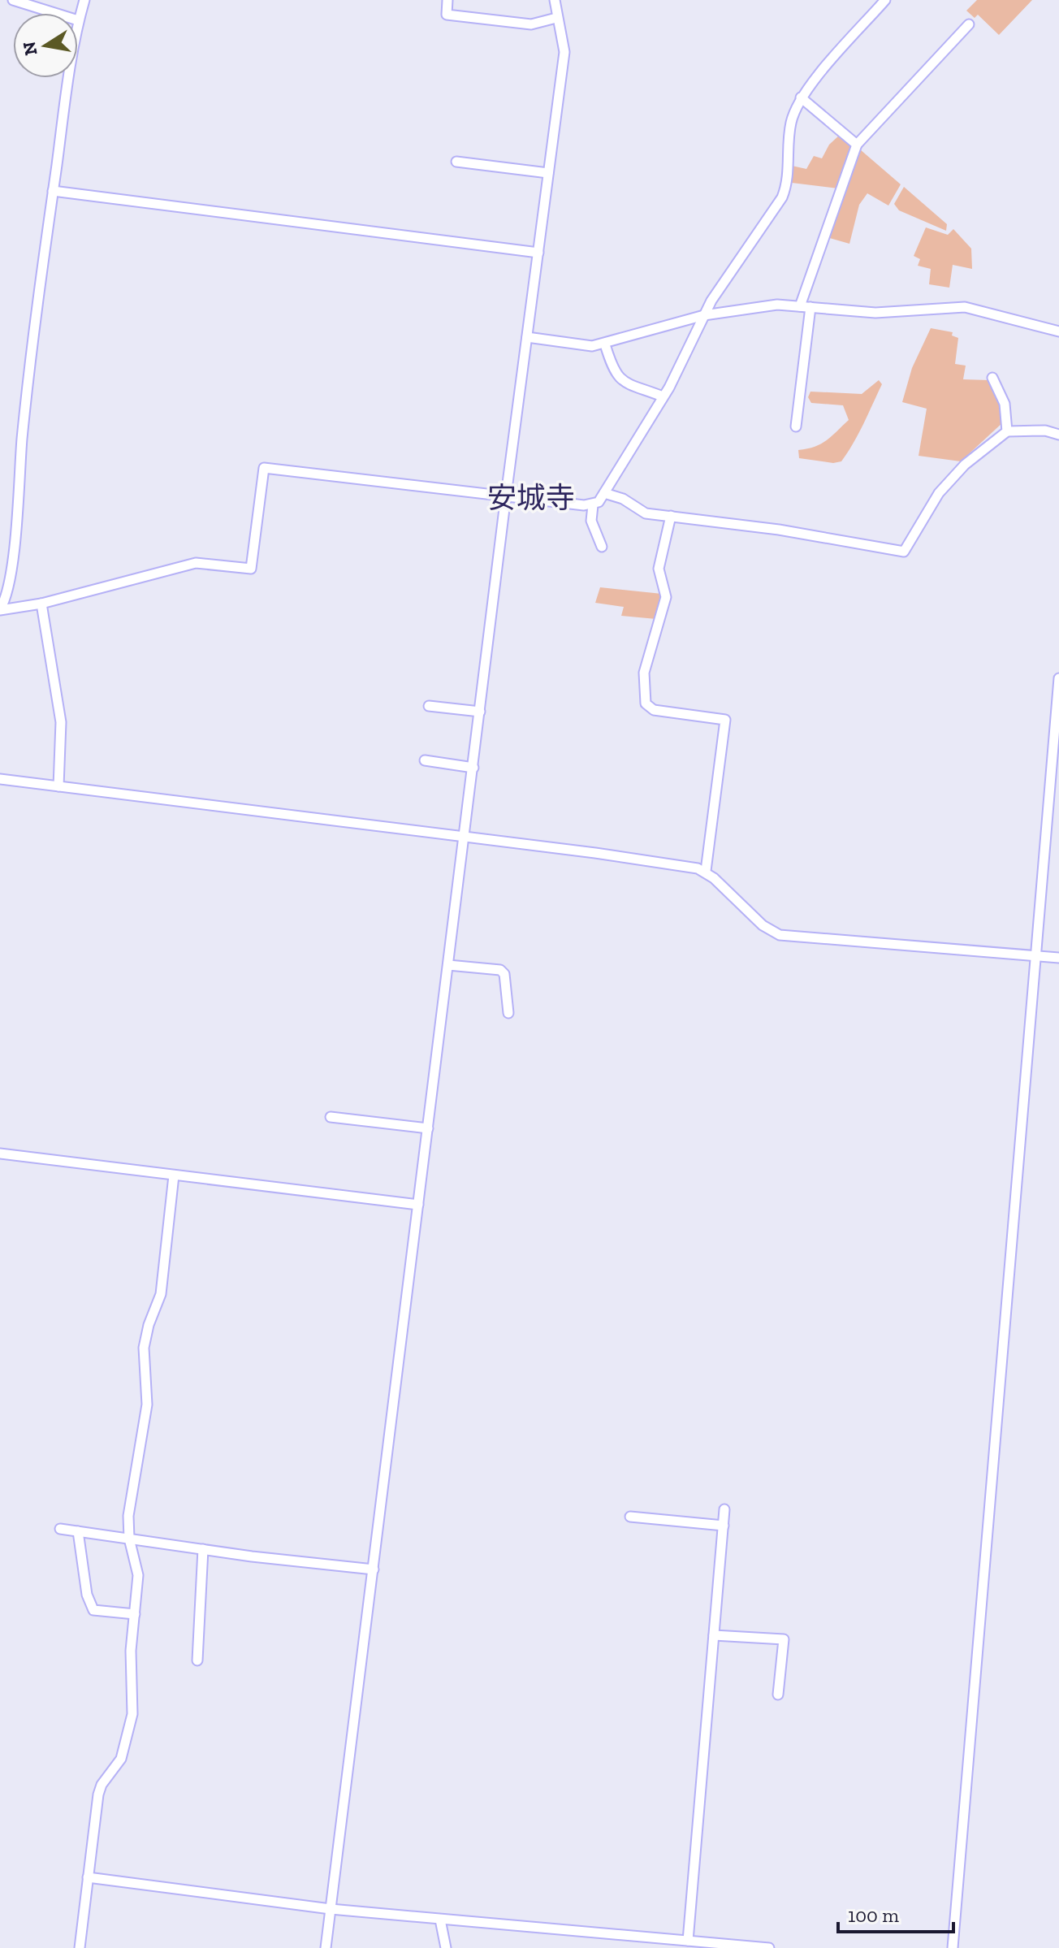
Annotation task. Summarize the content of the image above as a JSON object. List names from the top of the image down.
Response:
{
  "districts": ["安城寺"],
  "scale_bar": "100 m",
  "north": "left"
}
